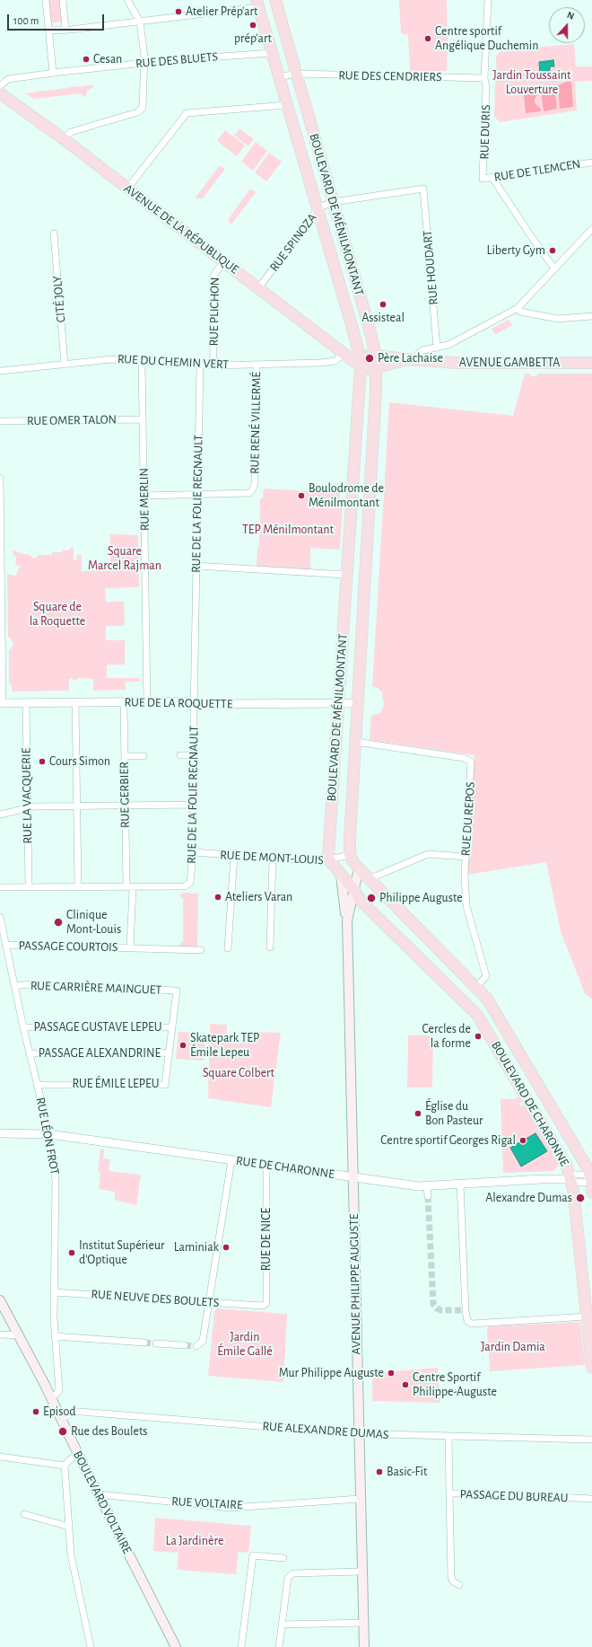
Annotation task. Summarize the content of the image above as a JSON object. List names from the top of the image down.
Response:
{
  "streets": {
    "main road": [
      "BOULEVARD DE MÉNILMONTANT",
      "AVENUE DE LA RÉPUBLIQUE",
      "AVENUE GAMBETTA",
      "BOULEVARD DE CHARONNE",
      "AVENUE PHILIPPE AUGUSTE",
      "BOULEVARD VOLTAIRE"
    ],
    "street": [
      "RUE DES BLUETS",
      "RUE DES CENDRIERS",
      "RUE DURIS",
      "RUE DE TLEMCEN",
      "RUE SPINOZA",
      "RUE HOUDART",
      "CITÉ JOLY",
      "RUE PLICHON",
      "RUE DU CHEMIN VERT",
      "RUE OMER TALON",
      "RUE RENÉ VILLERMÉ",
      "RUE MERLIN",
      "RUE DE LA FOLIE REGNAULT",
      "RUE DE LA ROQUETTE",
      "RUE GERBIER",
      "RUE LA VACQUERIE",
      "RUE DU REPOS",
      "RUE DE MONT-LOUIS",
      "PASSAGE COURTOIS",
      "RUE CARRIÈRE MAINGUET",
      "PASSAGE GUSTAVE LEPEU",
      "PASSAGE ALEXANDRINE",
      "RUE ÉMILE LEPEU",
      "RUE LÉON FROT",
      "RUE DE CHARONNE",
      "RUE DE NICE",
      "RUE NEUVE DES BOULETS",
      "RUE ALEXANDRE DUMAS",
      "PASSAGE DU BUREAU",
      "RUE VOLTAIRE"
    ]
  },
  "crossings": [
    ["RUE DES BLUETS", "BOULEVARD DE MÉNILMONTANT"],
    ["RUE DES CENDRIERS", "RUE DURIS"],
    ["RUE DES CENDRIERS", "BOULEVARD DE MÉNILMONTANT"],
    ["RUE DURIS", "RUE DE TLEMCEN"],
    ["BOULEVARD DE MÉNILMONTANT", "AVENUE DE LA RÉPUBLIQUE"],
    ["BOULEVARD DE MÉNILMONTANT", "RUE SPINOZA"],
    ["BOULEVARD DE MÉNILMONTANT", "RUE HOUDART"],
    ["BOULEVARD DE MÉNILMONTANT", "RUE DE LA ROQUETTE"],
    ["BOULEVARD DE MÉNILMONTANT", "RUE DU REPOS"],
    ["BOULEVARD DE MÉNILMONTANT", "RUE DE MONT-LOUIS"],
    ["BOULEVARD DE MÉNILMONTANT", "BOULEVARD DE CHARONNE"],
    ["AVENUE DE LA RÉPUBLIQUE", "RUE SPINOZA"],
    ["AVENUE DE LA RÉPUBLIQUE", "RUE PLICHON"],
    ["AVENUE DE LA RÉPUBLIQUE", "RUE DU CHEMIN VERT"],
    ["RUE SPINOZA", "RUE HOUDART"],
    ["CITÉ JOLY", "RUE DU CHEMIN VERT"],
    ["RUE PLICHON", "RUE DU CHEMIN VERT"],
    ["RUE DU CHEMIN VERT", "RUE RENÉ VILLERMÉ"],
    ["RUE DU CHEMIN VERT", "RUE MERLIN"],
    ["RUE DU CHEMIN VERT", "RUE DE LA FOLIE REGNAULT"],
    ["RUE OMER TALON", "RUE MERLIN"],
    ["RUE RENÉ VILLERMÉ", "RUE MERLIN"],
    ["RUE RENÉ VILLERMÉ", "RUE DE LA FOLIE REGNAULT"],
    ["RUE MERLIN", "RUE DE LA ROQUETTE"],
    ["RUE DE LA FOLIE REGNAULT", "RUE DE LA ROQUETTE"],
    ["RUE DE LA FOLIE REGNAULT", "RUE GERBIER"],
    ["RUE DE LA FOLIE REGNAULT", "RUE LA VACQUERIE"],
    ["RUE DE LA FOLIE REGNAULT", "RUE DE MONT-LOUIS"],
    ["RUE DE LA FOLIE REGNAULT", "PASSAGE COURTOIS"],
    ["RUE DE LA ROQUETTE", "RUE GERBIER"],
    ["RUE DE LA ROQUETTE", "RUE LA VACQUERIE"],
    ["RUE GERBIER", "PASSAGE COURTOIS"],
    ["RUE DU REPOS", "BOULEVARD DE CHARONNE"],
    ["RUE DE MONT-LOUIS", "BOULEVARD DE CHARONNE"],
    ["PASSAGE COURTOIS", "RUE LÉON FROT"],
    ["RUE CARRIÈRE MAINGUET", "RUE ÉMILE LEPEU"],
    ["RUE CARRIÈRE MAINGUET", "RUE LÉON FROT"],
    ["PASSAGE GUSTAVE LEPEU", "RUE ÉMILE LEPEU"],
    ["PASSAGE GUSTAVE LEPEU", "RUE LÉON FROT"],
    ["PASSAGE ALEXANDRINE", "RUE ÉMILE LEPEU"],
    ["PASSAGE ALEXANDRINE", "RUE LÉON FROT"],
    ["RUE ÉMILE LEPEU", "RUE LÉON FROT"],
    ["BOULEVARD DE CHARONNE", "RUE DE CHARONNE"],
    ["BOULEVARD DE CHARONNE", "AVENUE PHILIPPE AUGUSTE"],
    ["RUE LÉON FROT", "RUE DE CHARONNE"],
    ["RUE LÉON FROT", "RUE NEUVE DES BOULETS"],
    ["RUE LÉON FROT", "BOULEVARD VOLTAIRE"],
    ["RUE DE CHARONNE", "RUE DE NICE"],
    ["RUE DE CHARONNE", "AVENUE PHILIPPE AUGUSTE"],
    ["RUE DE NICE", "RUE NEUVE DES BOULETS"],
    ["AVENUE PHILIPPE AUGUSTE", "RUE ALEXANDRE DUMAS"],
    ["AVENUE PHILIPPE AUGUSTE", "RUE VOLTAIRE"],
    ["RUE ALEXANDRE DUMAS", "PASSAGE DU BUREAU"],
    ["RUE ALEXANDRE DUMAS", "BOULEVARD VOLTAIRE"],
    ["BOULEVARD VOLTAIRE", "RUE VOLTAIRE"]
  ],
  "parks": [
    "Jardin Toussaint Louverture",
    "TEP Ménilmontant",
    "Square Marcel Rajman",
    "Square de la Roquette",
    "Square Colbert",
    "Jardin Émile Gallé",
    "Jardin Damia",
    "La Jardinère"
  ],
  "places": [
    "Atelier Prép'art",
    "prép'art",
    "Centre sportif Angélique Duchemin",
    "Cesan",
    "Liberty Gym",
    "Assisteal",
    "Père Lachaise",
    "Boulodrome de Ménilmontant",
    "Cours Simon",
    "Ateliers Varan",
    "Philippe Auguste",
    "Clinique Mont-Louis",
    "Cercles de la forme",
    "Skatepark TEP Émile Lepeu",
    "Église du Bon Pasteur",
    "Centre sportif Georges Rigal",
    "Alexandre Dumas",
    "Laminiak",
    "Institut Supérieur d'Optique",
    "Mur Philippe Auguste",
    "Centre Sportif Philippe-Auguste",
    "Episod",
    "Rue des Boulets",
    "Basic-Fit"
  ],
  "scale_bar": "100 m",
  "north": "top"
}
